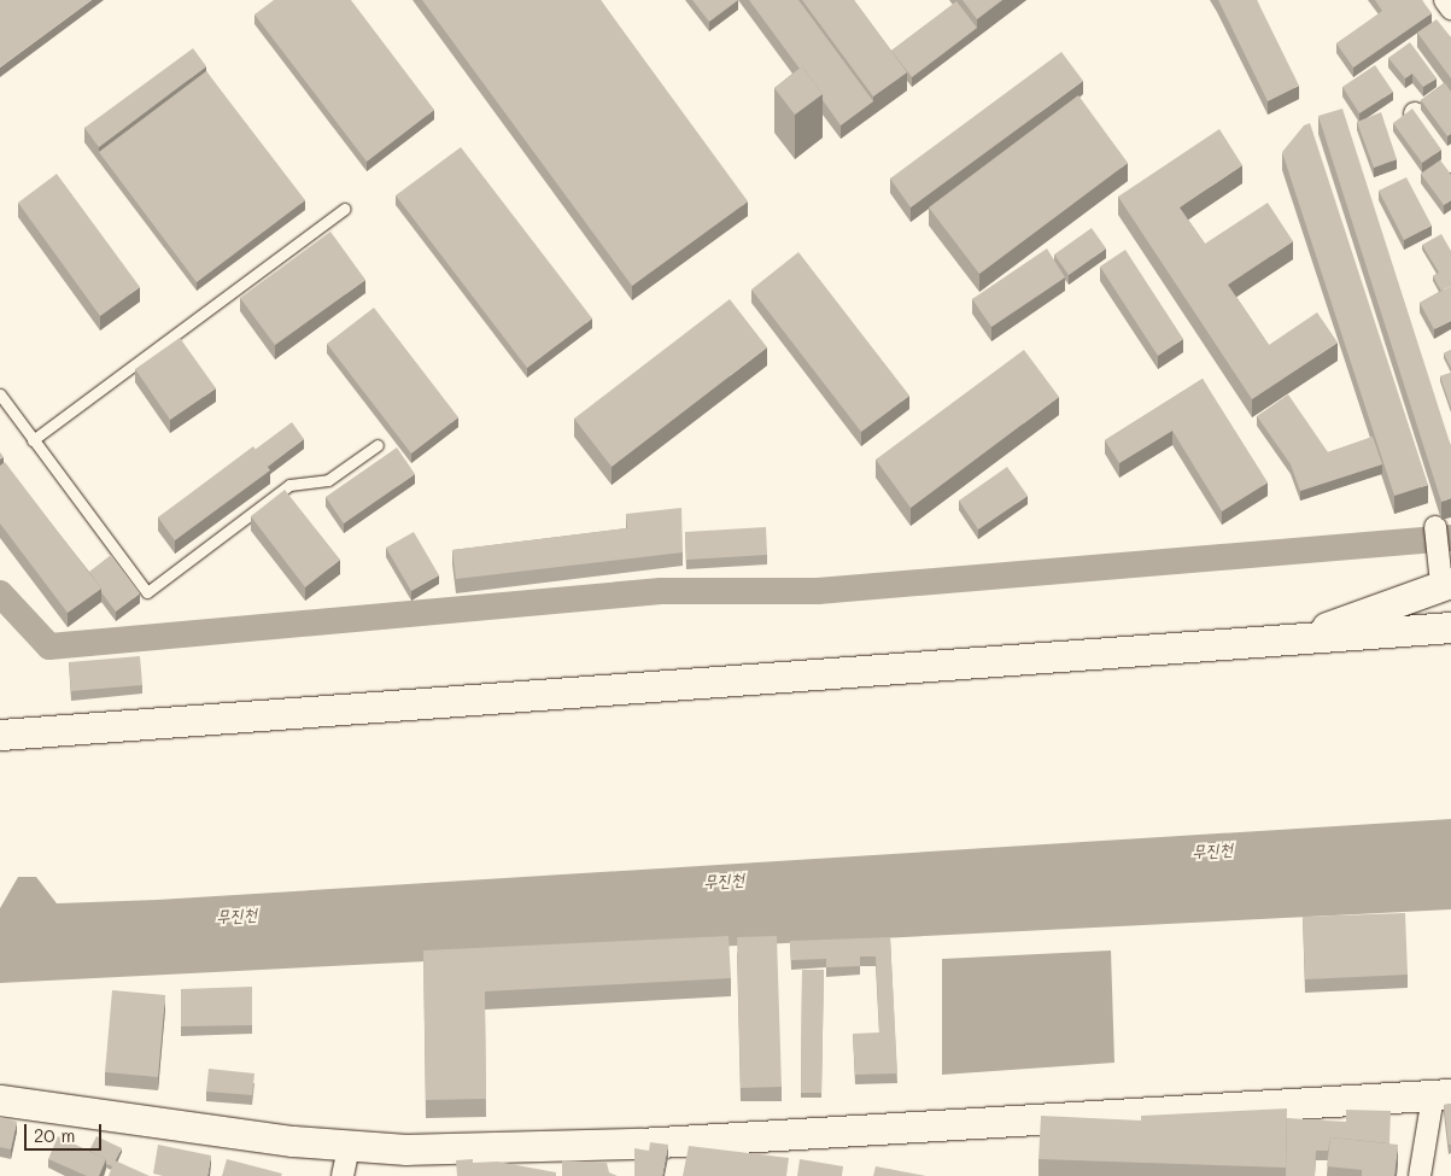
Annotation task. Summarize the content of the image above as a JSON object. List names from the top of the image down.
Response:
{
  "water": ["무진천"],
  "scale_bar": "20 m"
}
